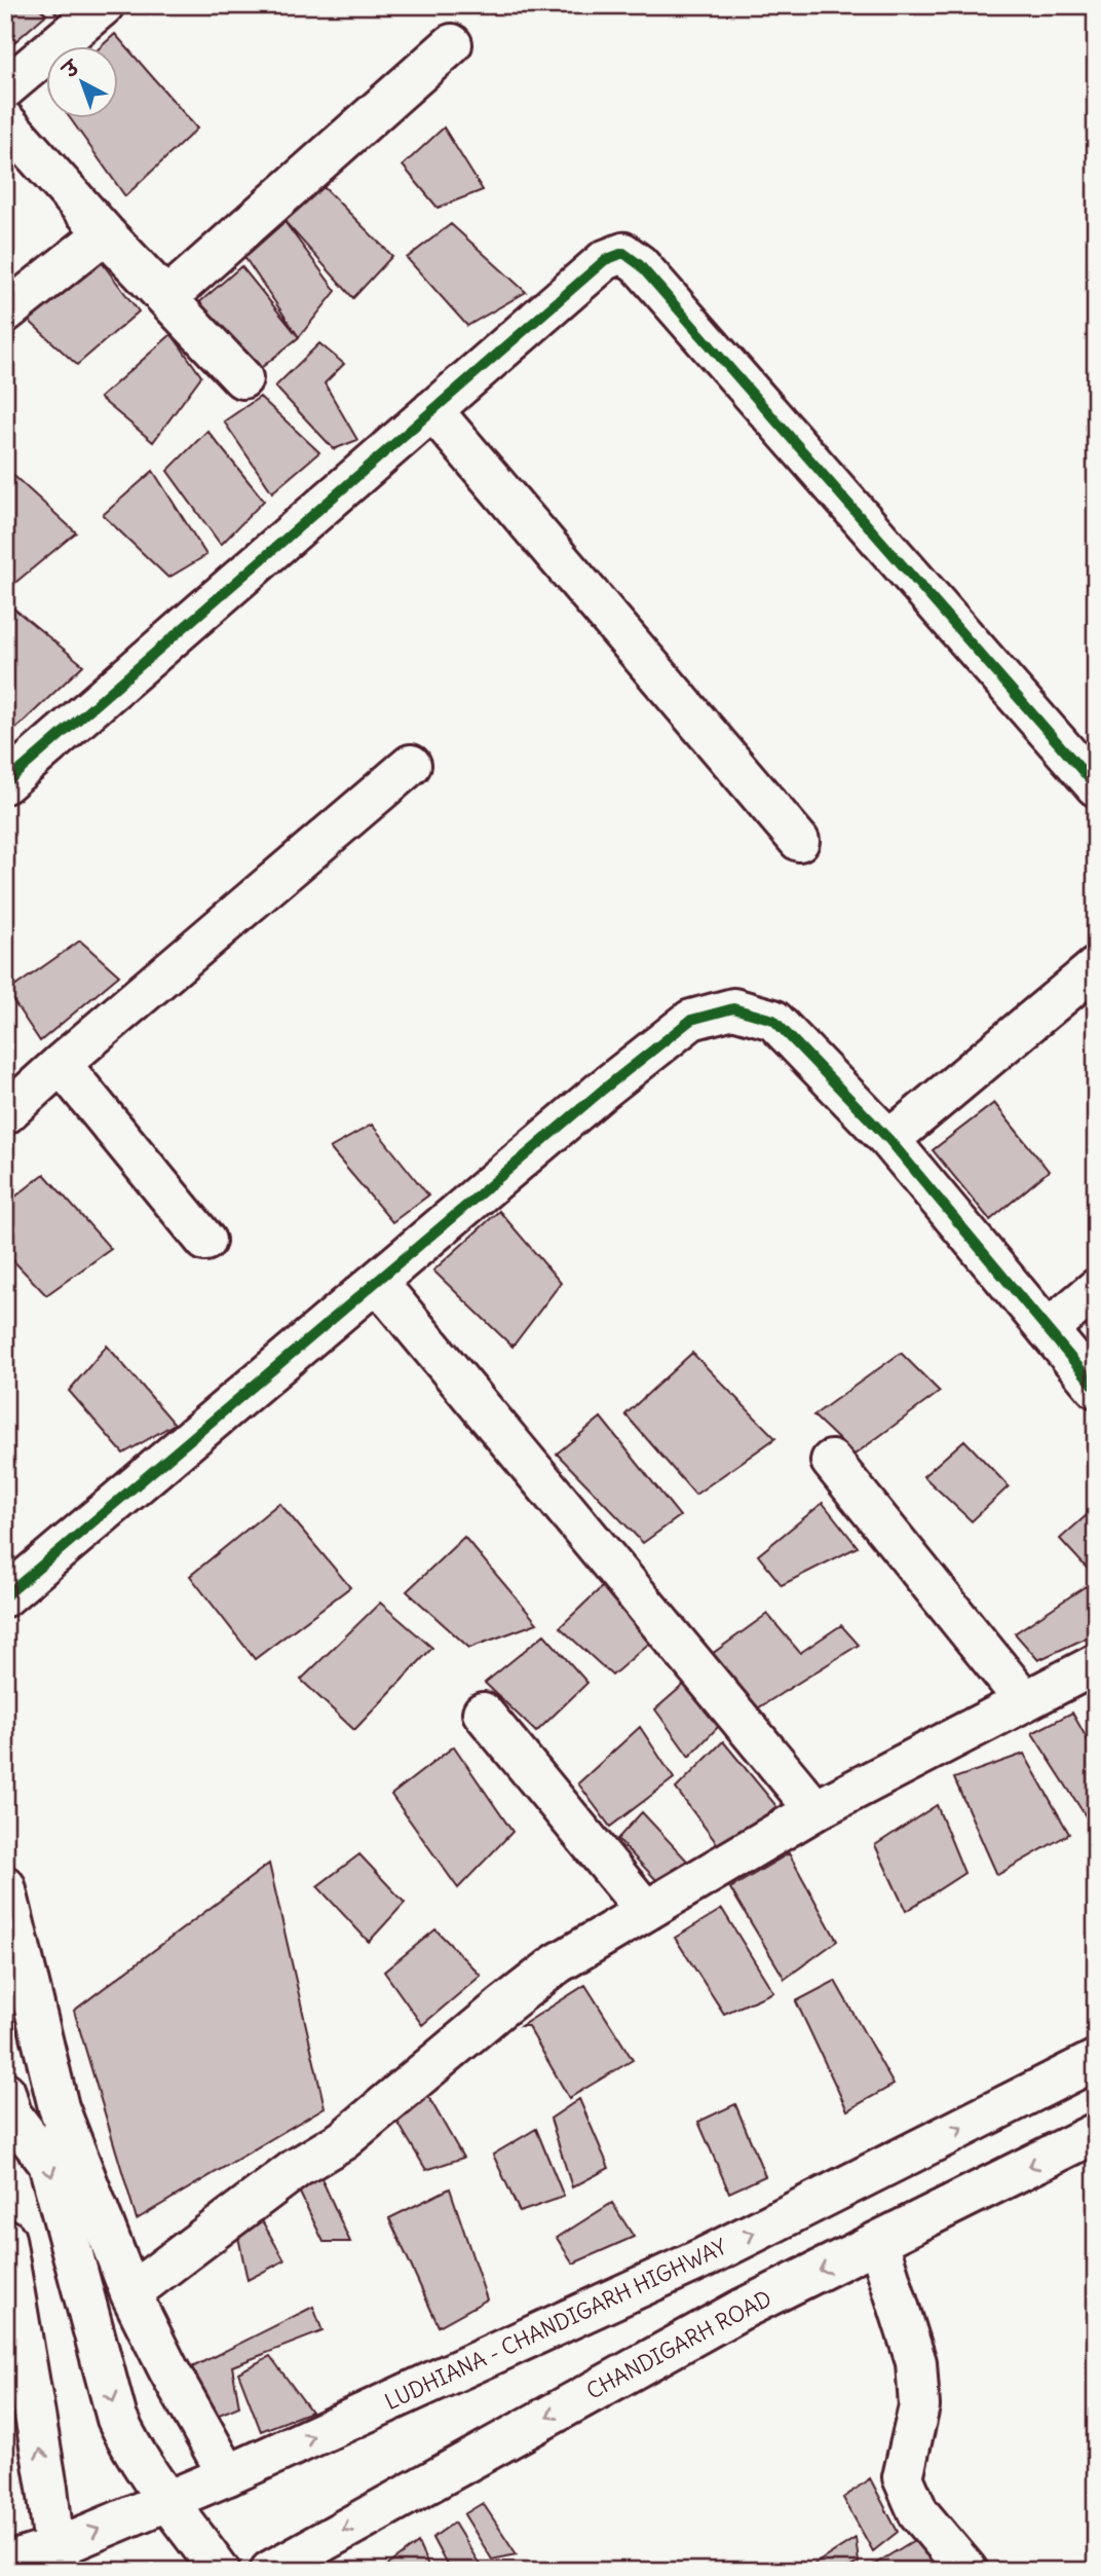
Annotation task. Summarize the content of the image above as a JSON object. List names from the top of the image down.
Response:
{
  "streets": {
    "street": ["LUDHIANA - CHANDIGARH HIGHWAY", "CHANDIGARH ROAD"]
  },
  "north": "top left"
}
